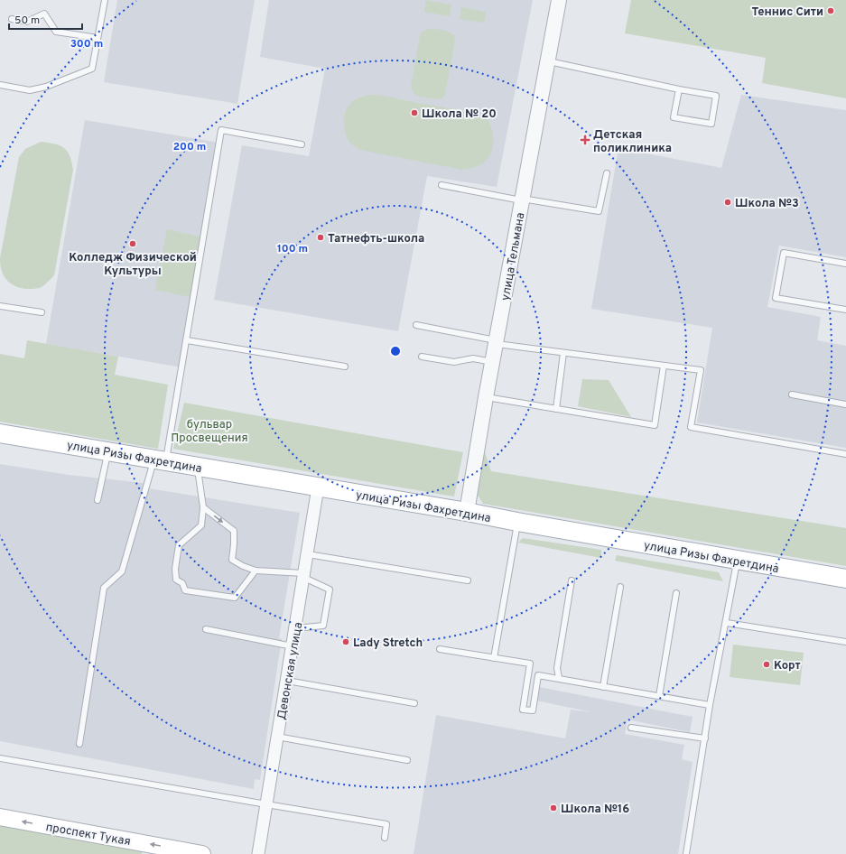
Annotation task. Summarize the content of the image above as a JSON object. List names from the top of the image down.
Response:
{
  "streets": {
    "main road": ["улица Ризы Фахретдина", "проспект Тукая"],
    "street": ["улица Тельмана", "Девонская улица"]
  },
  "crossings": [
    ["улица Тельмана", "улица Ризы Фахретдина"],
    ["улица Ризы Фахретдина", "Девонская улица"]
  ],
  "one_way": ["проспект Тукая"],
  "parks": ["бульвар Просвещения"],
  "places": {
    "other": [
      "Теннис Сити",
      "Школа № 20",
      "Школа №3",
      "Татнефть-школа",
      "Колледж Физической Культуры",
      "Lady Stretch",
      "Корт",
      "Школа №16"
    ],
    "health": ["Детская поликлиника"]
  },
  "scale_bar": "50 m",
  "rings": ["300 m", "200 m", "100 m"]
}
